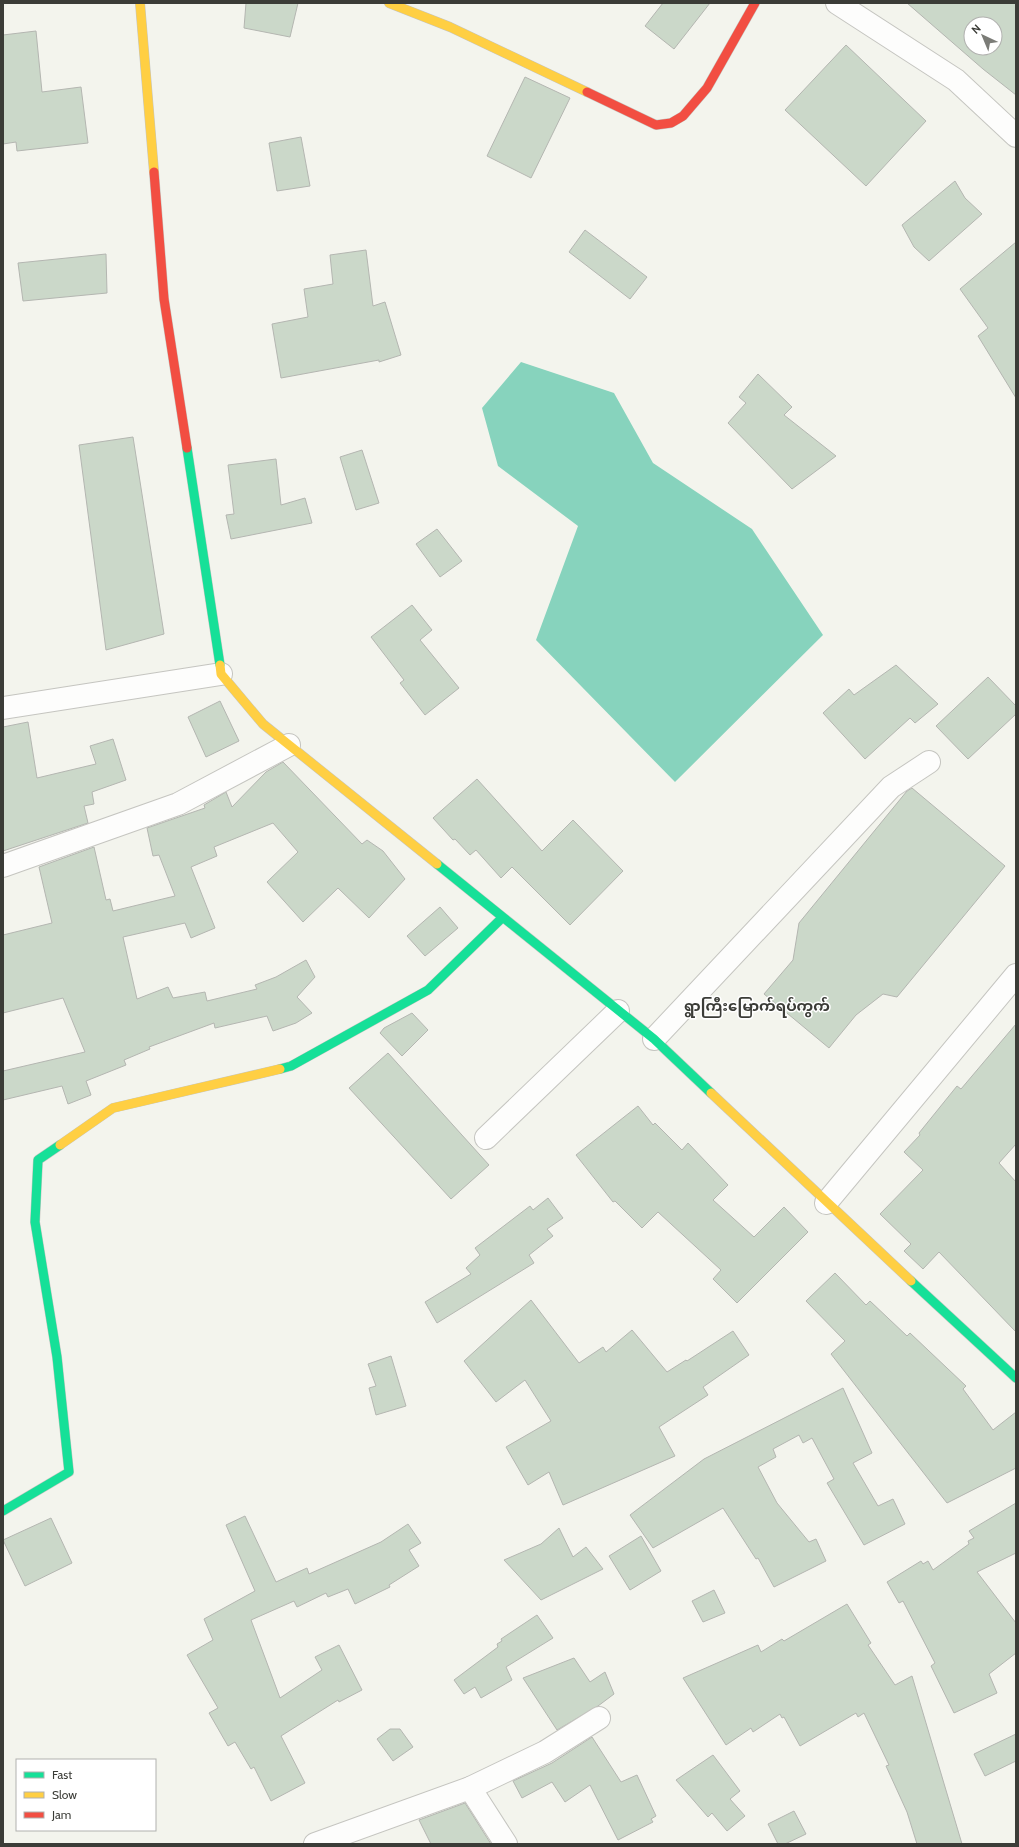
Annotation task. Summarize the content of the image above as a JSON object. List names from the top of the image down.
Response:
{
  "districts": ["ရွာကြီးမြောက်ရပ်ကွက်"],
  "legend": ["Fast", "Slow", "Jam"],
  "north": "top left"
}
